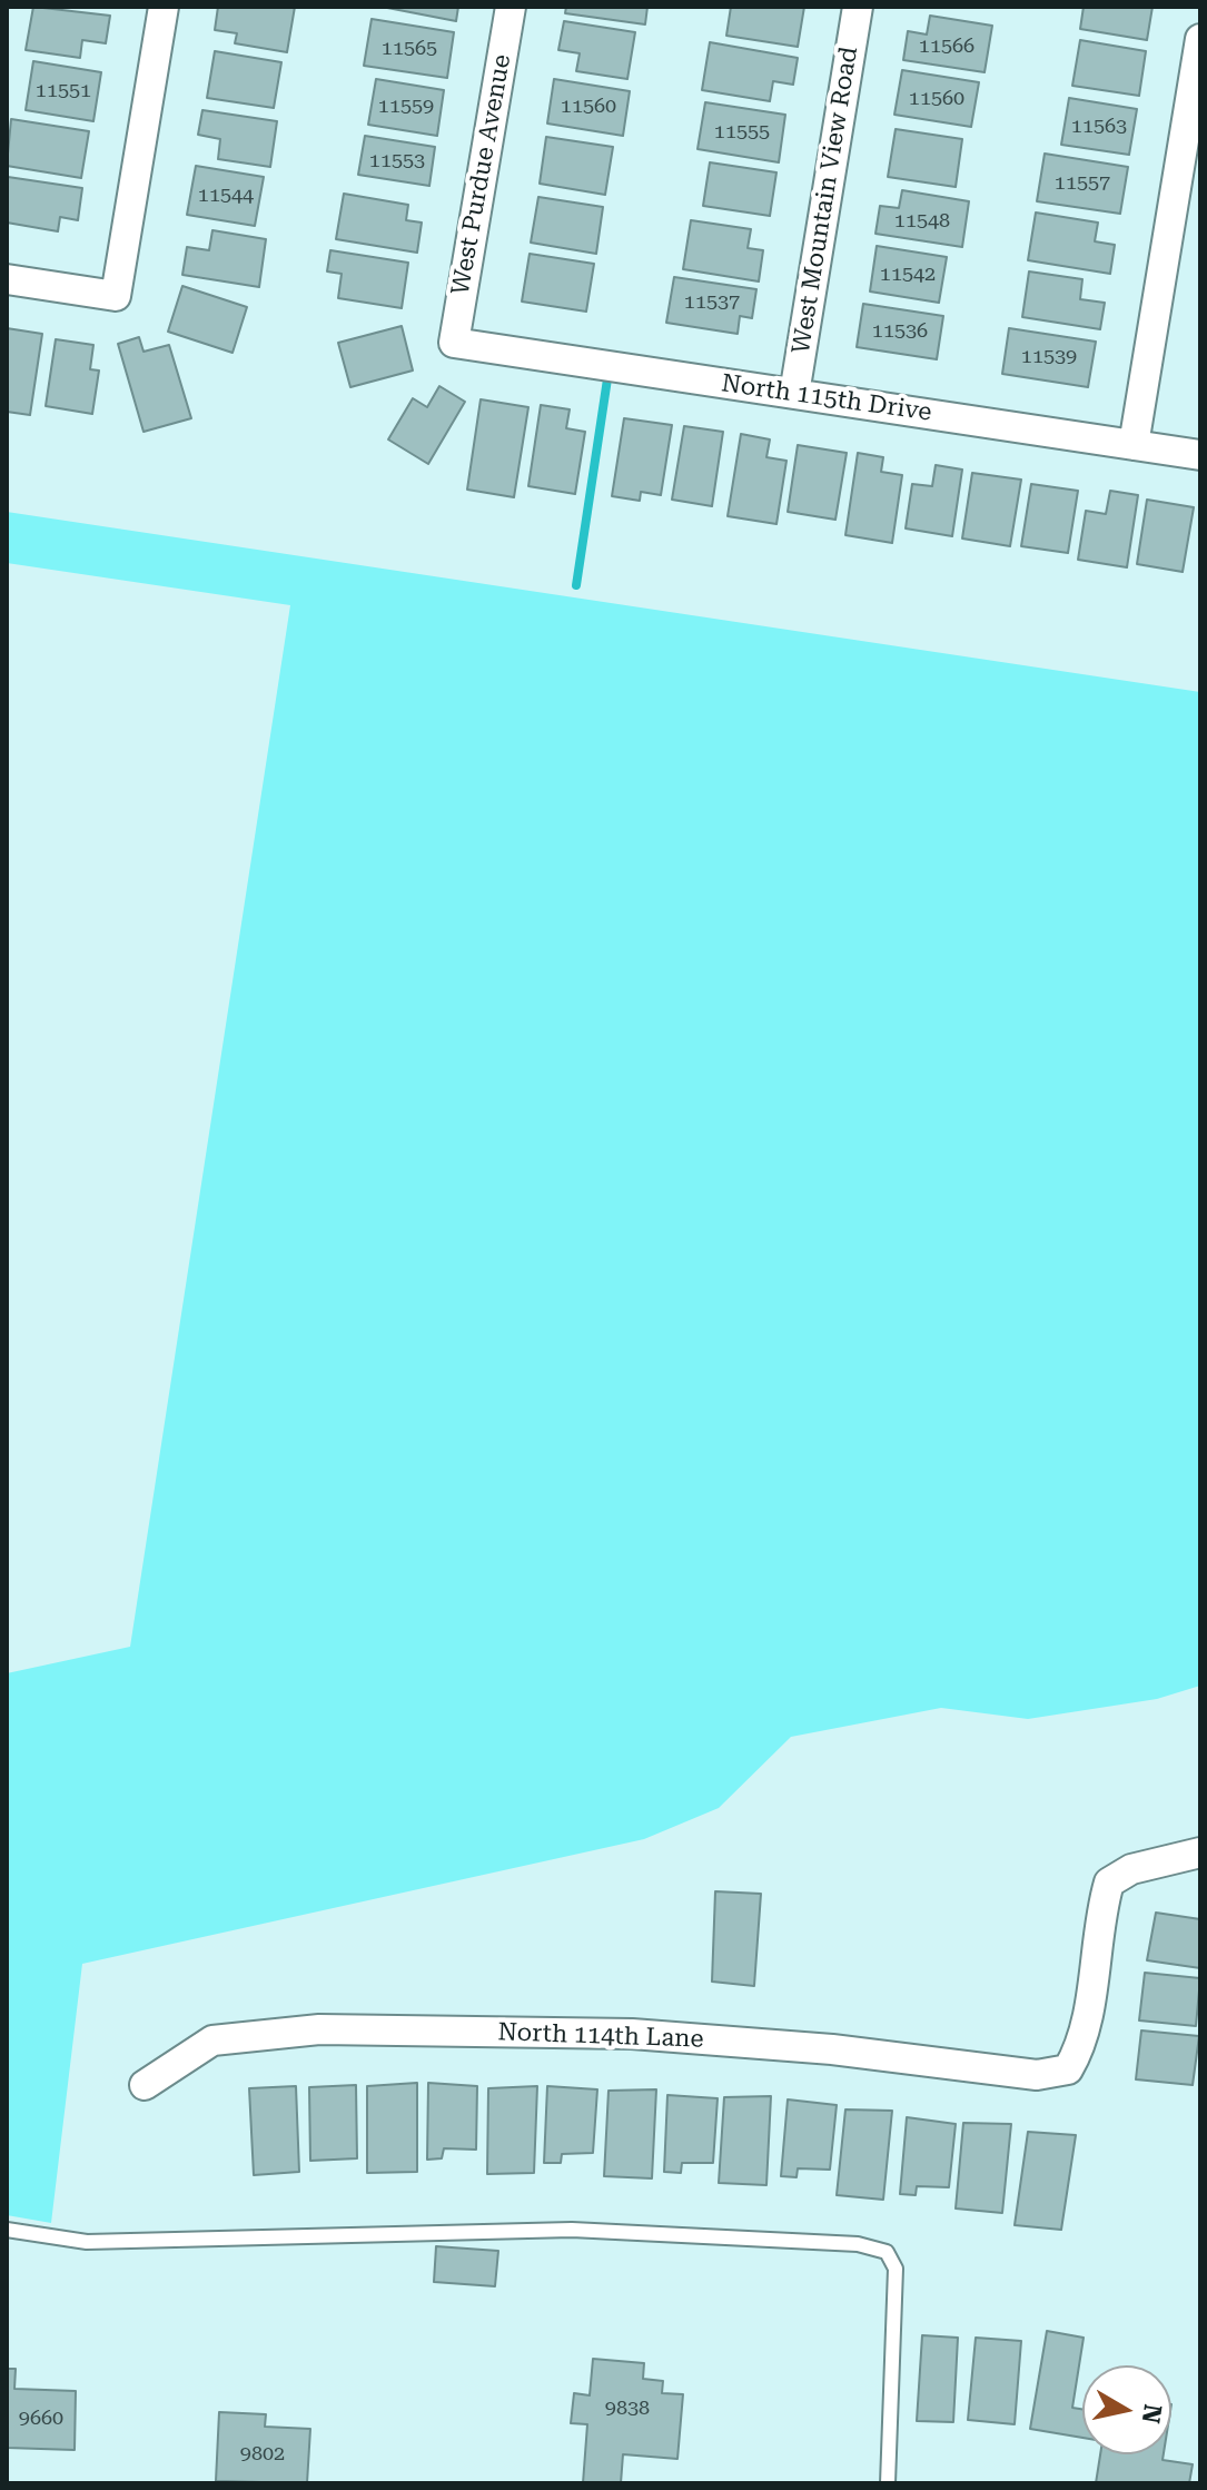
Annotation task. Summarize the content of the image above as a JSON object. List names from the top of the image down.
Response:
{
  "streets": {
    "street": [
      "West Purdue Avenue",
      "West Mountain View Road",
      "North 115th Drive",
      "North 114th Lane"
    ]
  },
  "crossings": [
    ["West Purdue Avenue", "North 115th Drive"],
    ["West Mountain View Road", "North 115th Drive"]
  ],
  "house_numbers": [
    "11566",
    "11565",
    "11551",
    "11560",
    "11559",
    "11560",
    "11563",
    "11555",
    "11553",
    "11557",
    "11544",
    "11548",
    "11542",
    "11537",
    "11536",
    "11539",
    "9838",
    "9660",
    "9802"
  ],
  "north": "right"
}
